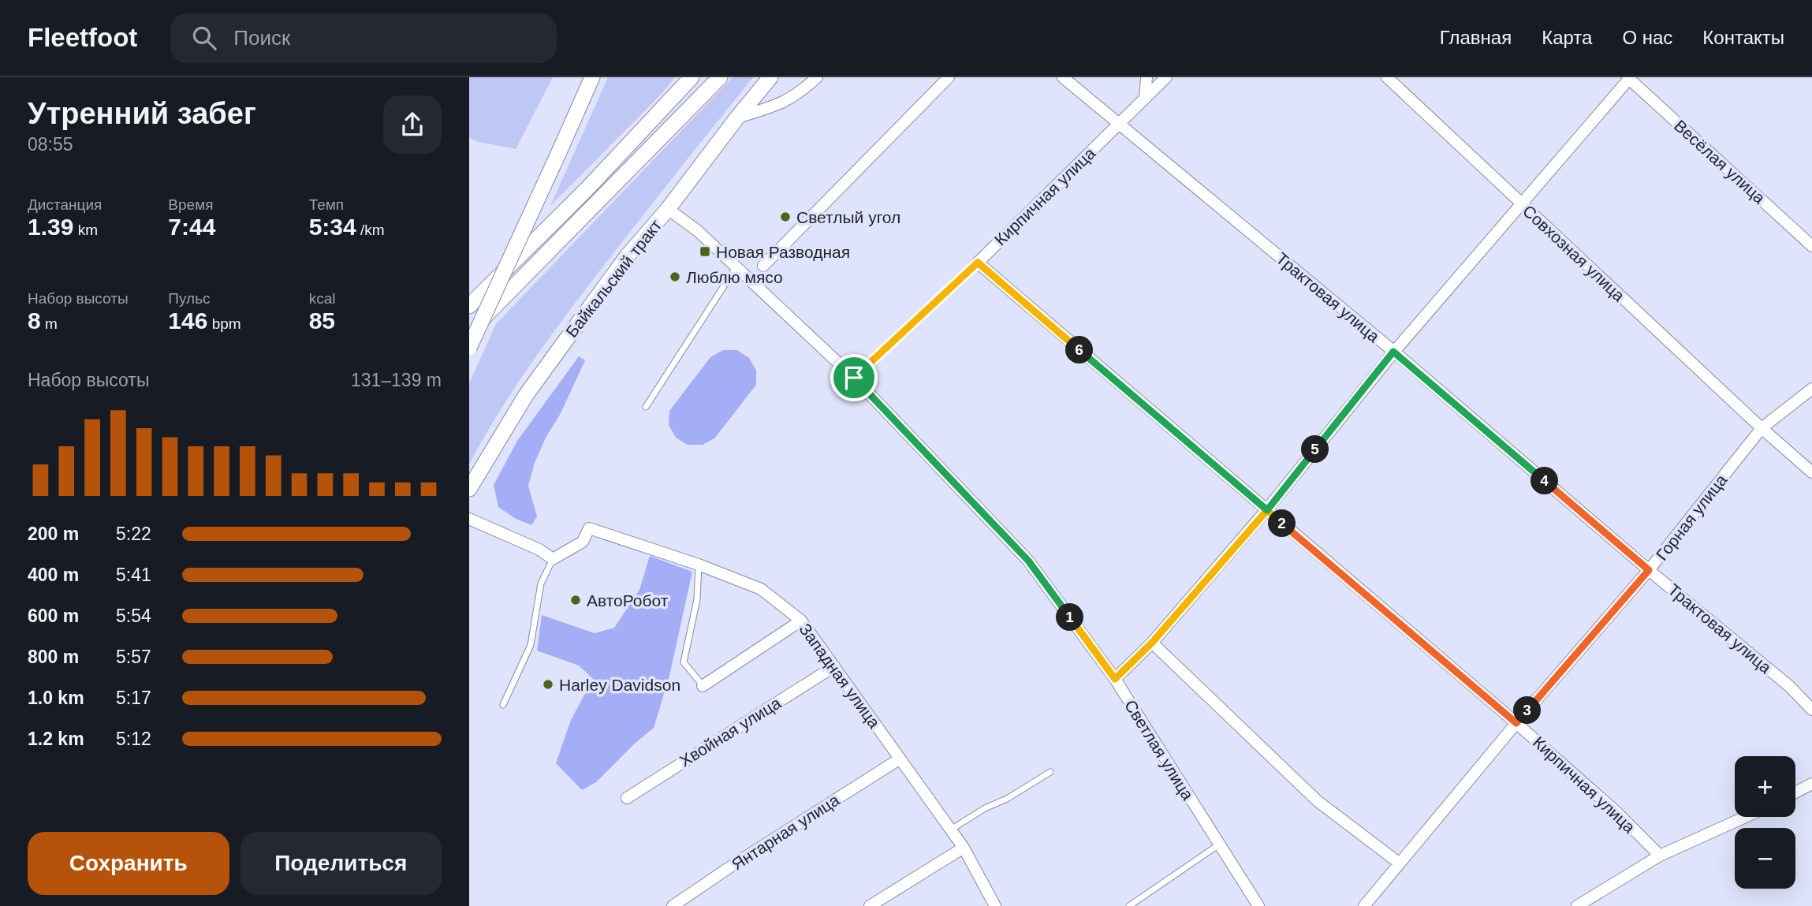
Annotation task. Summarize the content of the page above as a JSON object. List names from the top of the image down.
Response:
{
  "streets": {
    "main road": ["Байкальский тракт"],
    "street": [
      "Весёлая улица",
      "Кирпичная улица",
      "Совхозная улица",
      "Трактовая улица",
      "Горная улица",
      "Западная улица",
      "Хвойная улица",
      "Светлая улица",
      "Янтарная улица"
    ]
  },
  "crossings": [
    ["Кирпичная улица", "Трактовая улица"],
    ["Кирпичная улица", "Горная улица"],
    ["Совхозная улица", "Горная улица"],
    ["Байкальский тракт", "Светлая улица"],
    ["Трактовая улица", "Горная улица"],
    ["Западная улица", "Хвойная улица"],
    ["Западная улица", "Янтарная улица"]
  ],
  "places": {
    "other": [
      "Светлый угол",
      "Люблю мясо",
      "АвтоРобот",
      "Harley Davidson"
    ],
    "transit": ["Новая Разводная"]
  },
  "page": {
    "header": "Fleetfoot",
    "search": "Поиск",
    "nav": [
      "Главная",
      "Карта",
      "О нас",
      "Контакты"
    ],
    "heading": ["Утренний забег", "08:55"],
    "stats": [
      ["Дистанция", "1.39 km"],
      ["Время", "7:44"],
      ["Темп", "5:34 /km"],
      ["Набор высоты", "8 m"],
      ["Пульс", "146 bpm"],
      ["kcal", "85"]
    ],
    "pins": [
      "6",
      "5",
      "4",
      "2",
      "1",
      "3"
    ],
    "chart": ["Набор высоты", "131–139 m"],
    "list": [
      {
        "name": "200 m",
        "note": "5:22"
      },
      {
        "name": "400 m",
        "note": "5:41"
      },
      {
        "name": "600 m",
        "note": "5:54"
      },
      {
        "name": "800 m",
        "note": "5:57"
      },
      {
        "name": "1.0 km",
        "note": "5:17"
      },
      {
        "name": "1.2 km",
        "note": "5:12"
      }
    ],
    "map_buttons": ["+", "−"],
    "buttons": ["Сохранить", "Поделиться"]
  }
}
